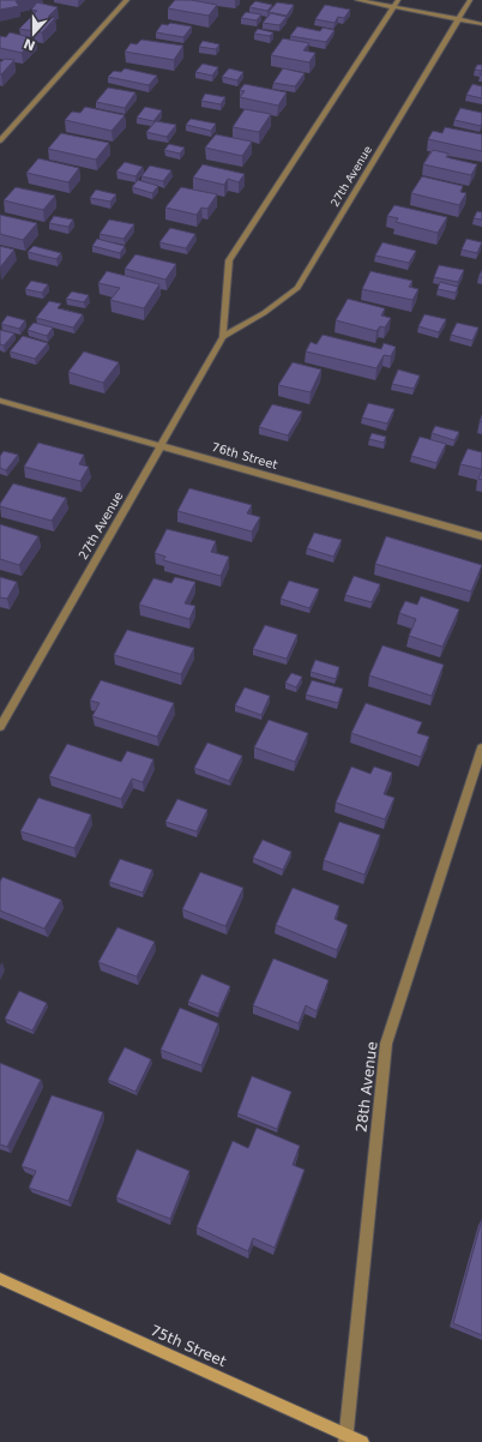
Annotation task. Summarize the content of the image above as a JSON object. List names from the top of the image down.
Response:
{
  "streets": {
    "street": [
      "27th Avenue",
      "76th Street",
      "28th Avenue",
      "75th Street"
    ]
  },
  "crossings": [
    ["27th Avenue", "76th Street"],
    ["28th Avenue", "75th Street"]
  ],
  "north": "bottom"
}
